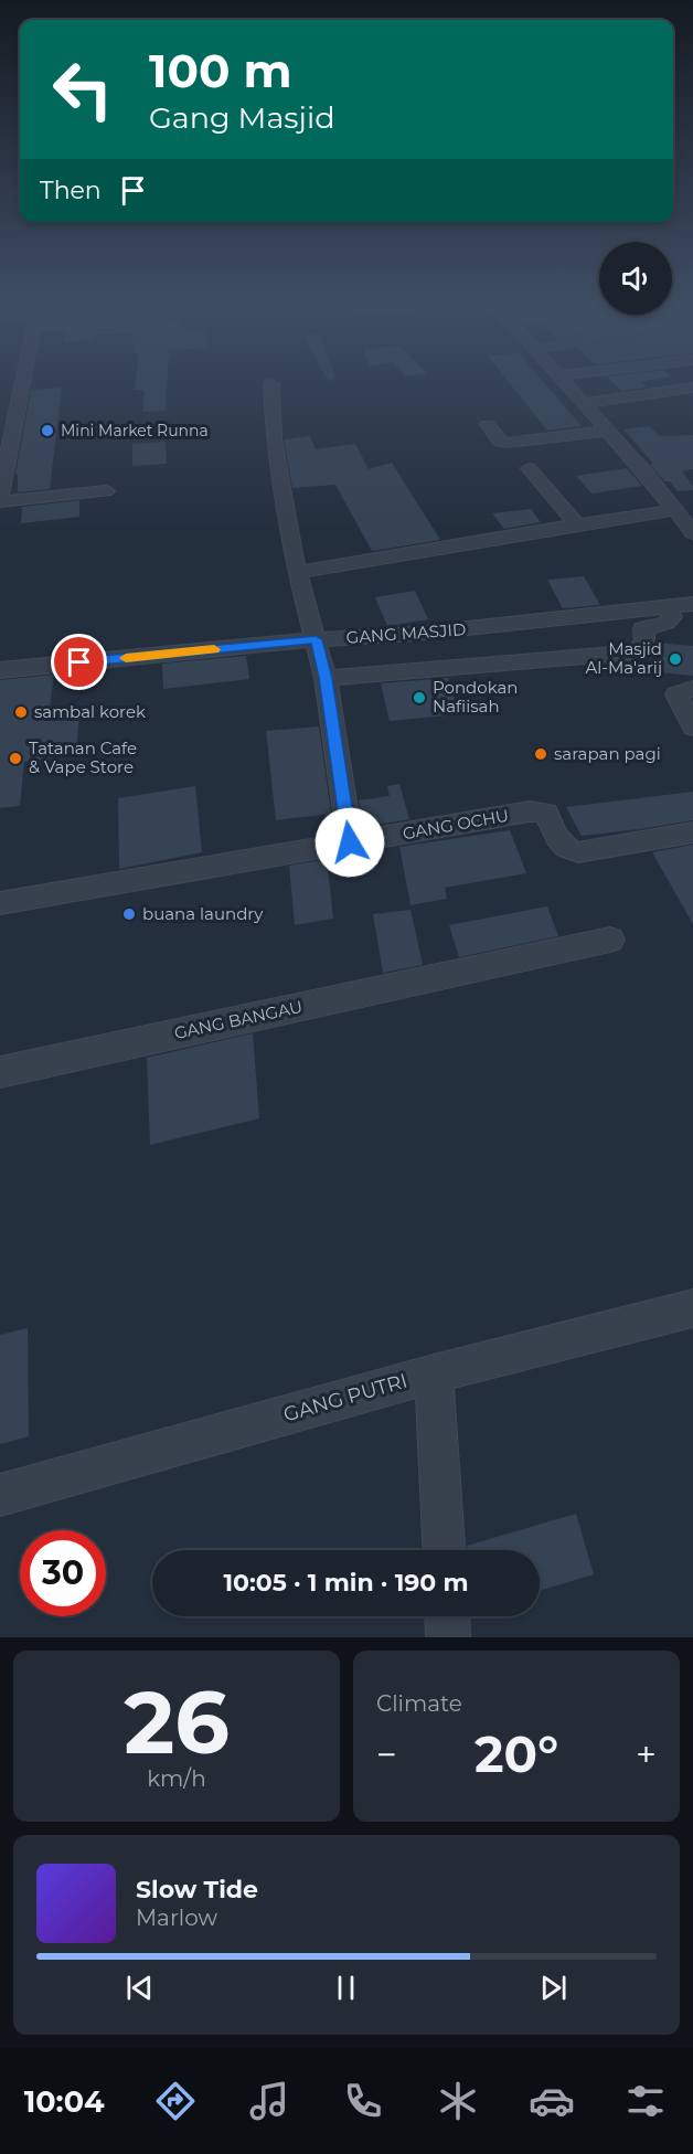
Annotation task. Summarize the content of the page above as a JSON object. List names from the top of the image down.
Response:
{
  "streets": {
    "street": [
      "GANG MASJID",
      "GANG OCHU",
      "GANG BANGAU",
      "GANG PUTRI"
    ]
  },
  "places": [
    "Mini Market Runna",
    "Masjid Al-Ma'arij",
    "Pondokan Nafiisah",
    "sambal korek",
    "sarapan pagi",
    "Tatanan Cafe & Vape Store",
    "buana laundry"
  ],
  "page": {
    "turn": ["100 m", "Gang Masjid"],
    "then": "Then",
    "limit": "30",
    "trip": "10:05 · 1 min · 190 m",
    "tile": [
      ["26", "km/h"],
      "Climate"
    ],
    "heat": ["−", "20°", "+"],
    "song": ["Slow Tide", "Marlow"],
    "tabs": "10:04"
  }
}
